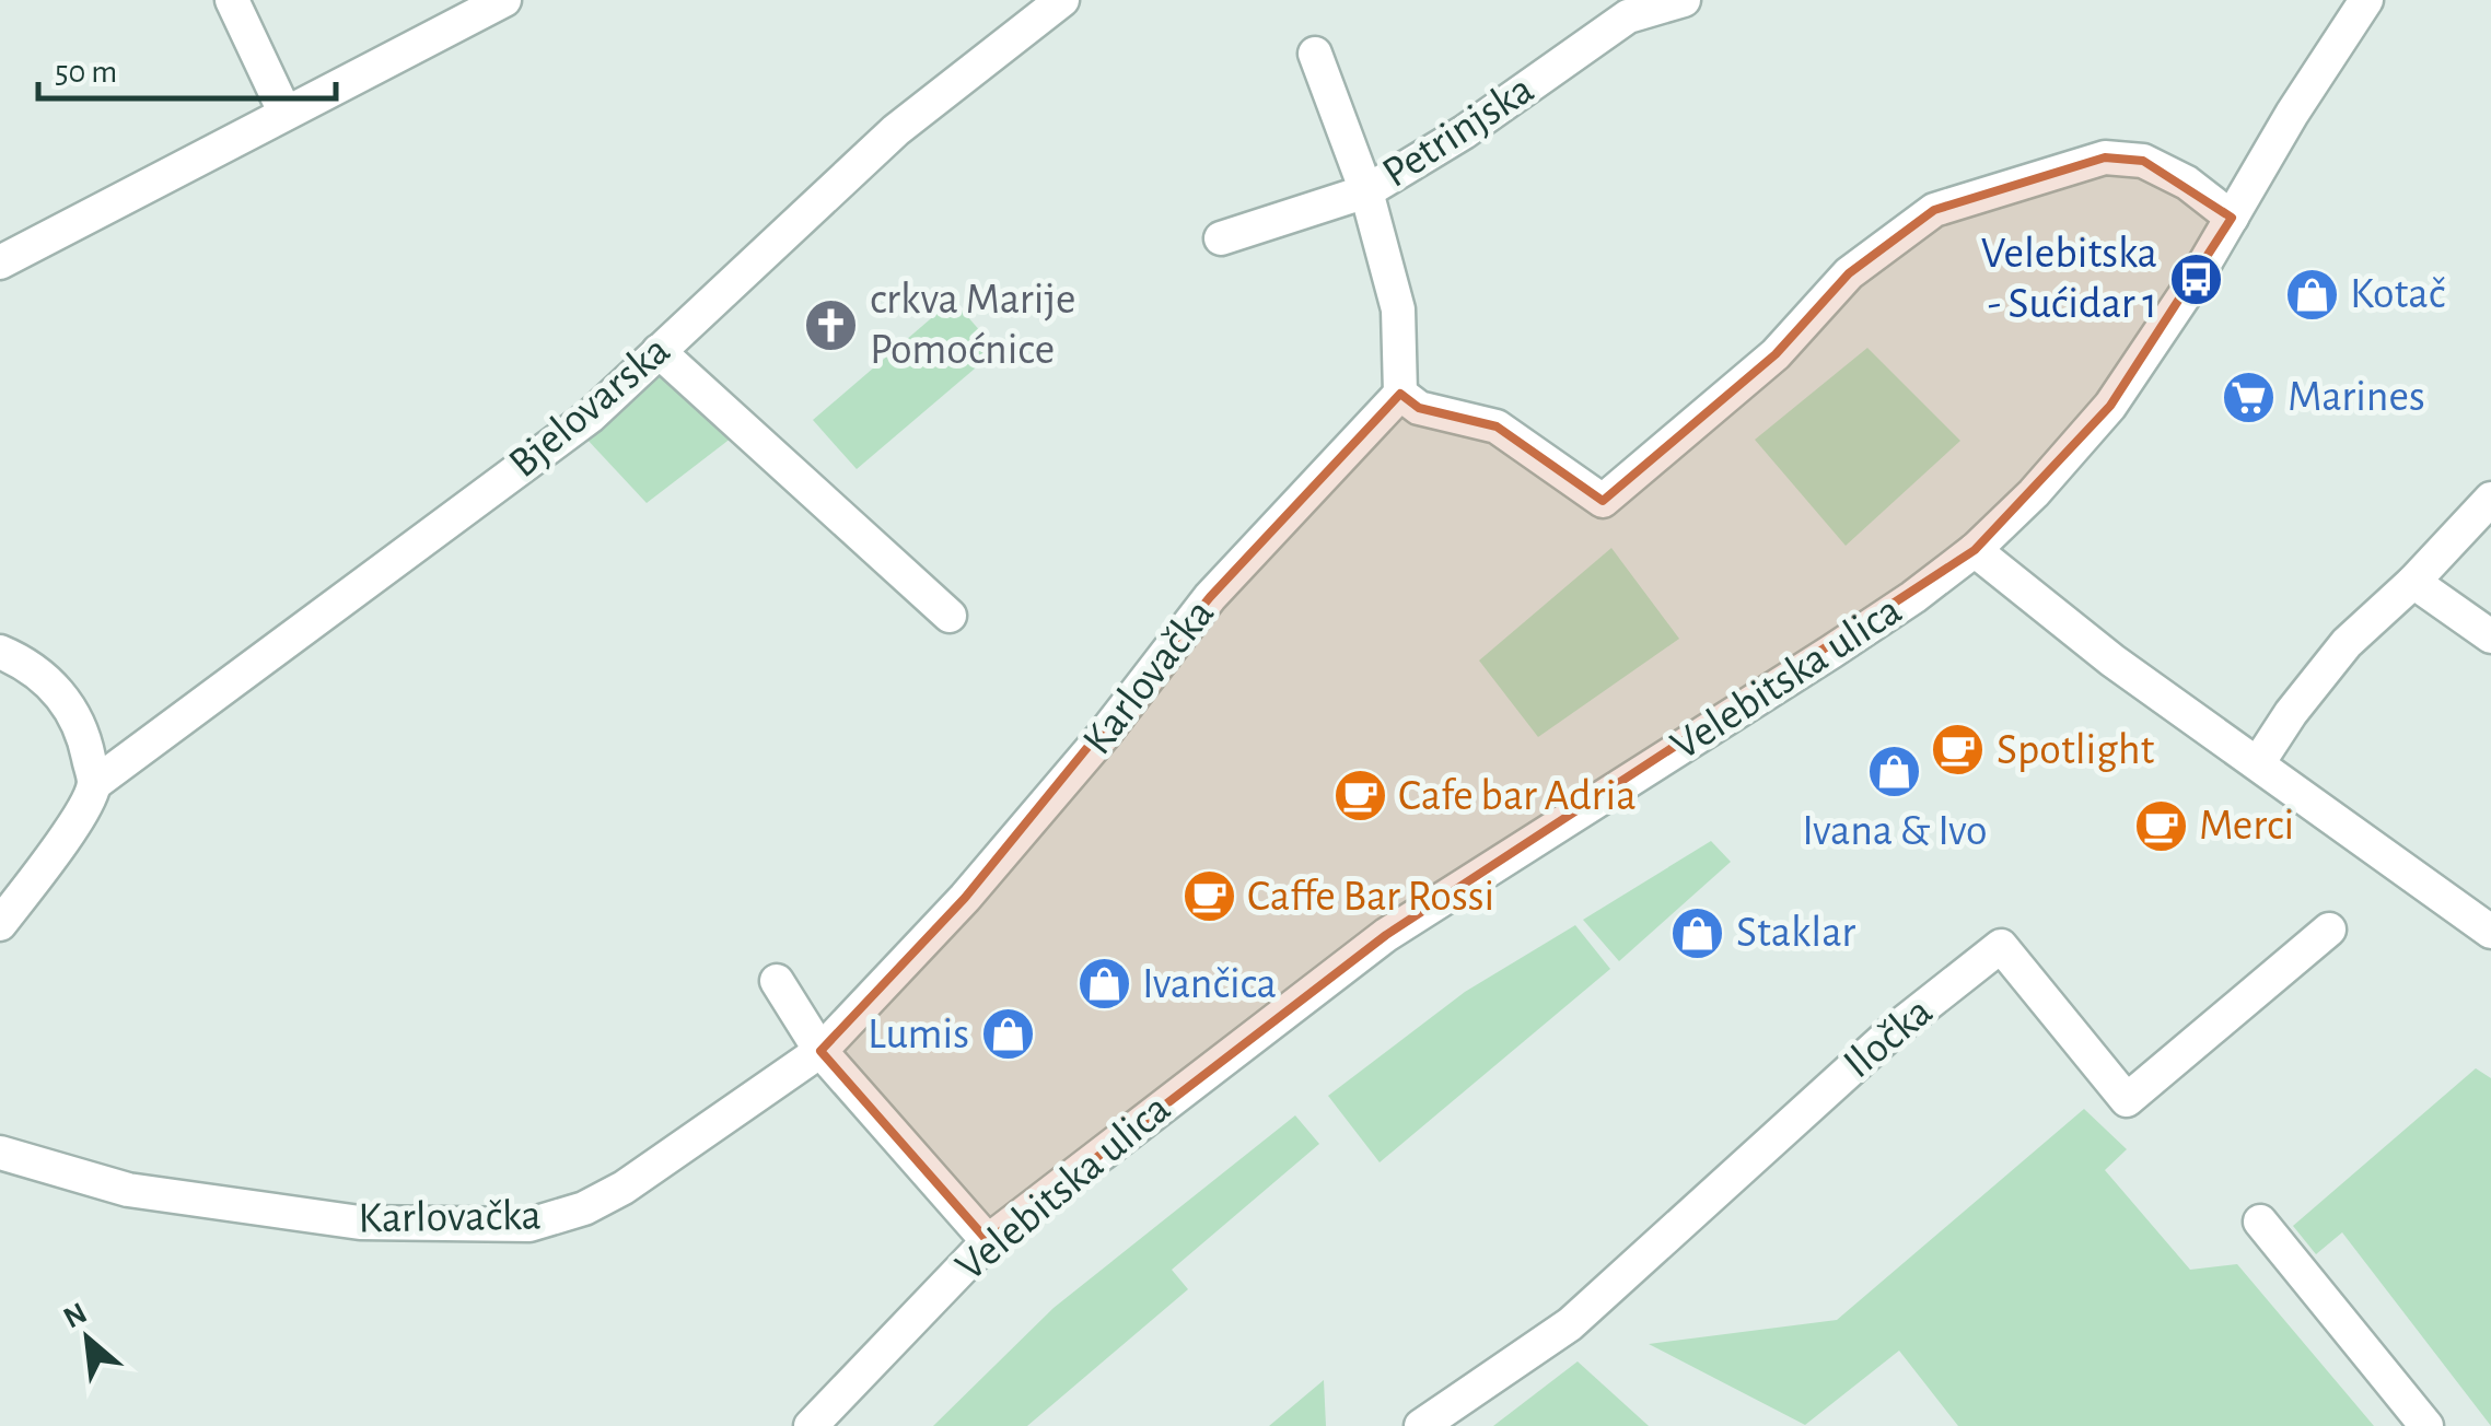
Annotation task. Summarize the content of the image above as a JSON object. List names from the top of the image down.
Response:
{
  "streets": {
    "street": [
      "Petrinjska",
      "Bjelovarska",
      "Karlovačka",
      "Velebitska ulica",
      "Iločka"
    ]
  },
  "places": {
    "bus stop": ["Velebitska - Sućidar 1"],
    "shop": [
      "Kotač",
      "Ivana & Ivo",
      "Staklar",
      "Ivančica",
      "Lumis"
    ],
    "church": ["crkva Marije Pomoćnice"],
    "supermarket": ["Marines"],
    "cafe": [
      "Spotlight",
      "Cafe bar Adria",
      "Merci",
      "Caffe Bar Rossi"
    ]
  },
  "scale_bar": "50 m",
  "north": "top left"
}
